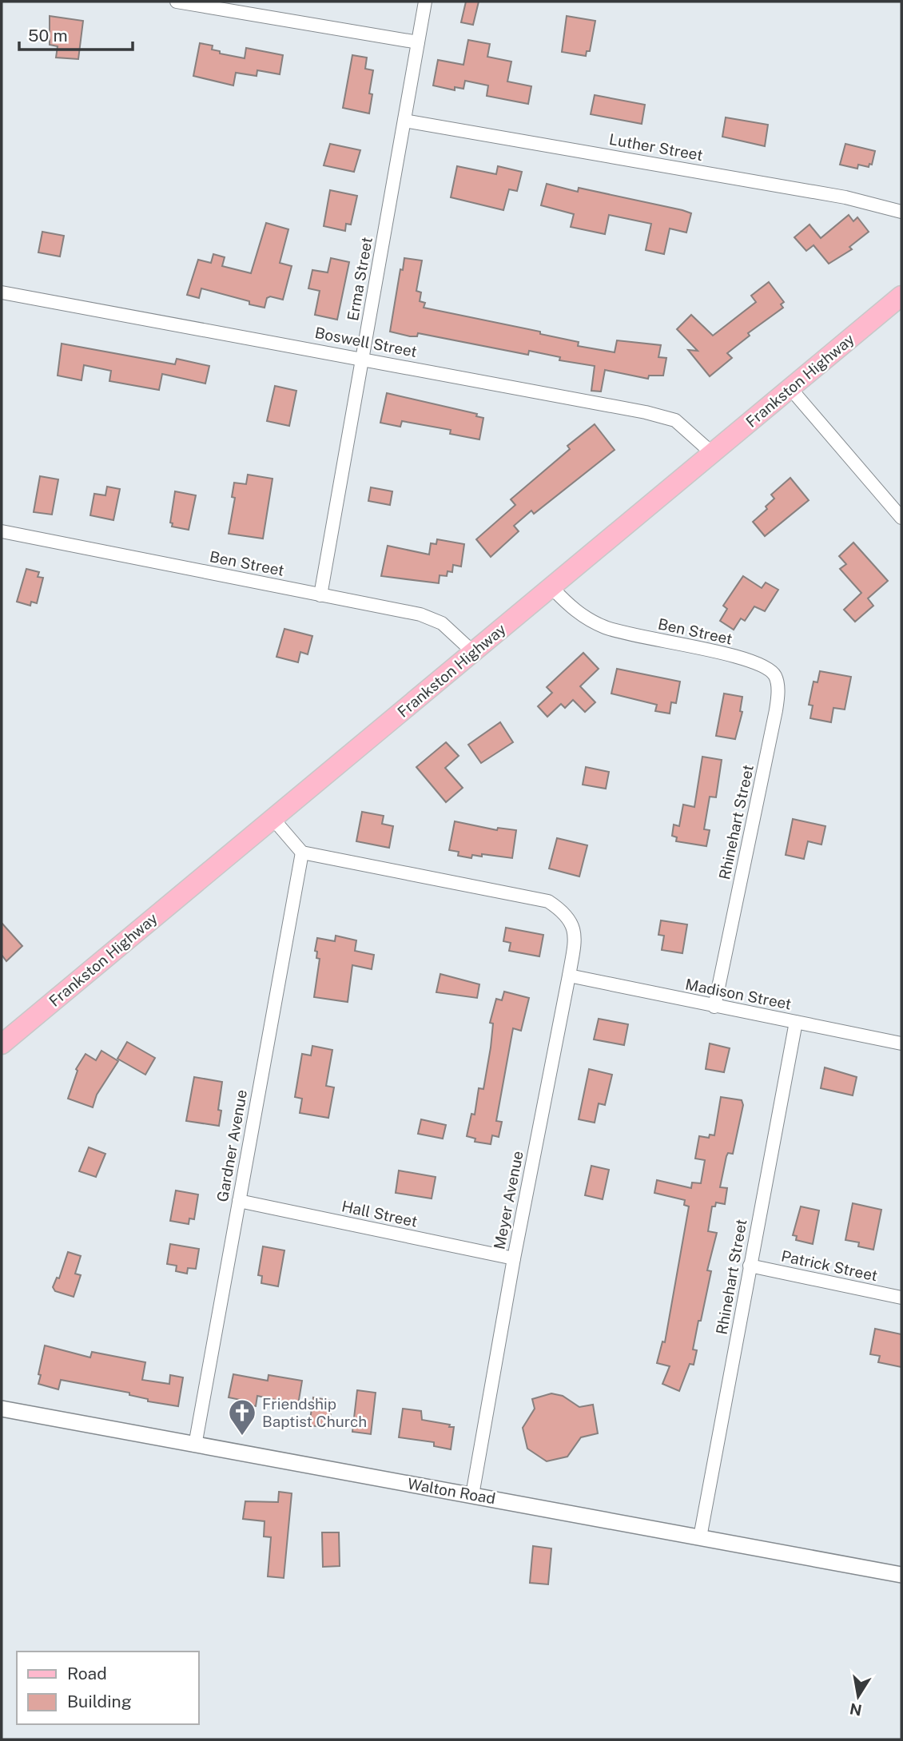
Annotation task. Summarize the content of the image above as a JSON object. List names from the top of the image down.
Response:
{
  "streets": {
    "main road": ["Frankston Highway"],
    "street": [
      "Luther Street",
      "Erma Street",
      "Boswell Street",
      "Ben Street",
      "Rhinehart Street",
      "Madison Street",
      "Gardner Avenue",
      "Meyer Avenue",
      "Hall Street",
      "Patrick Street",
      "Walton Road"
    ]
  },
  "crossings": [
    ["Luther Street", "Erma Street"],
    ["Erma Street", "Boswell Street"],
    ["Erma Street", "Ben Street"],
    ["Boswell Street", "Frankston Highway"],
    ["Frankston Highway", "Ben Street"],
    ["Ben Street", "Rhinehart Street"],
    ["Rhinehart Street", "Madison Street"],
    ["Rhinehart Street", "Patrick Street"],
    ["Rhinehart Street", "Walton Road"],
    ["Madison Street", "Meyer Avenue"],
    ["Gardner Avenue", "Meyer Avenue"],
    ["Gardner Avenue", "Hall Street"],
    ["Gardner Avenue", "Walton Road"],
    ["Meyer Avenue", "Hall Street"],
    ["Meyer Avenue", "Walton Road"]
  ],
  "places": {
    "church": ["Friendship Baptist Church"]
  },
  "legend": ["Road", "Building"],
  "scale_bar": "50 m",
  "north": "bottom"
}
